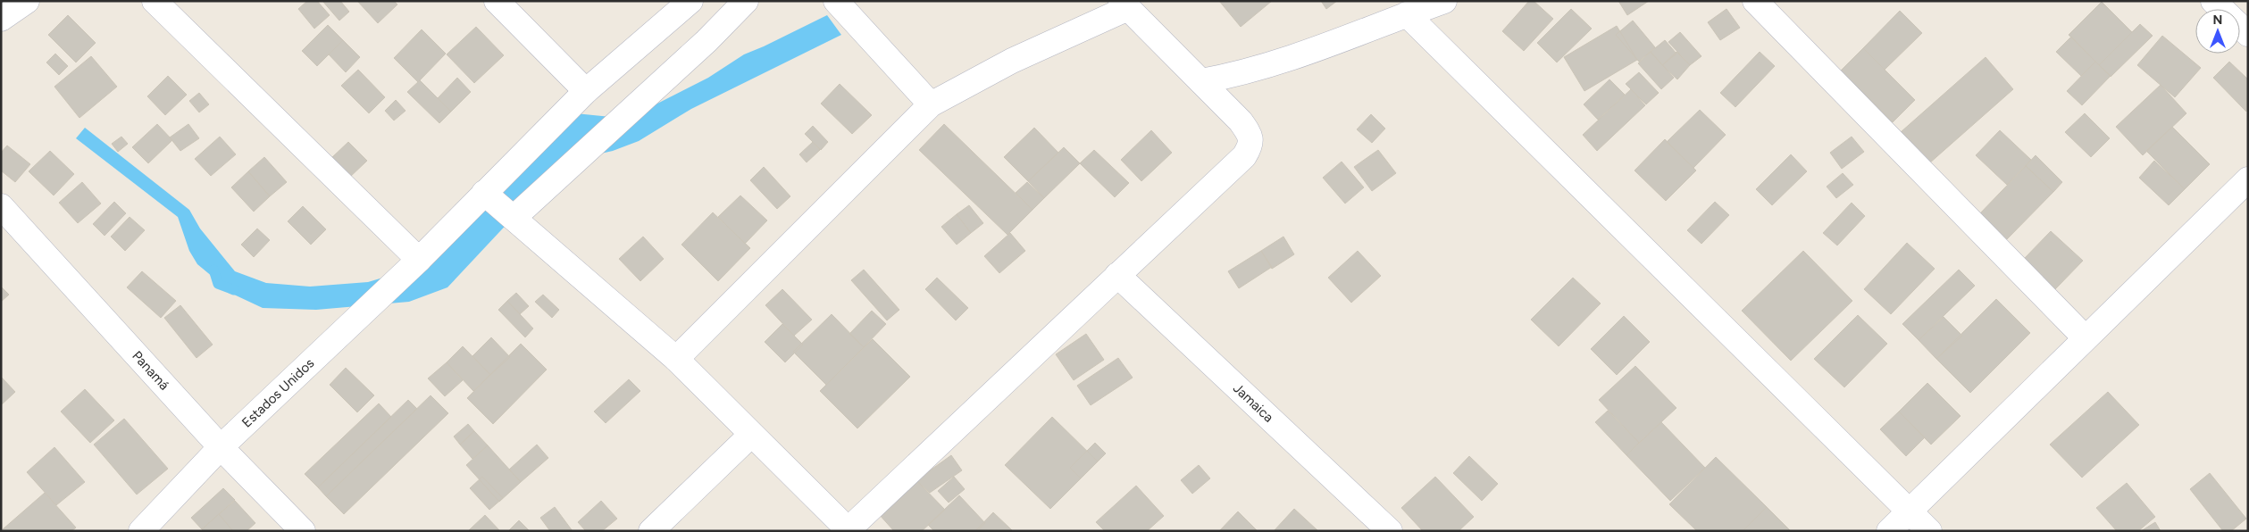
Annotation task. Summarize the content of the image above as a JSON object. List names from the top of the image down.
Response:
{
  "streets": {
    "street": ["Panamá", "Estados Unidos", "Jamaica"]
  },
  "crossings": [
    ["Panamá", "Estados Unidos"]
  ],
  "north": "top"
}
